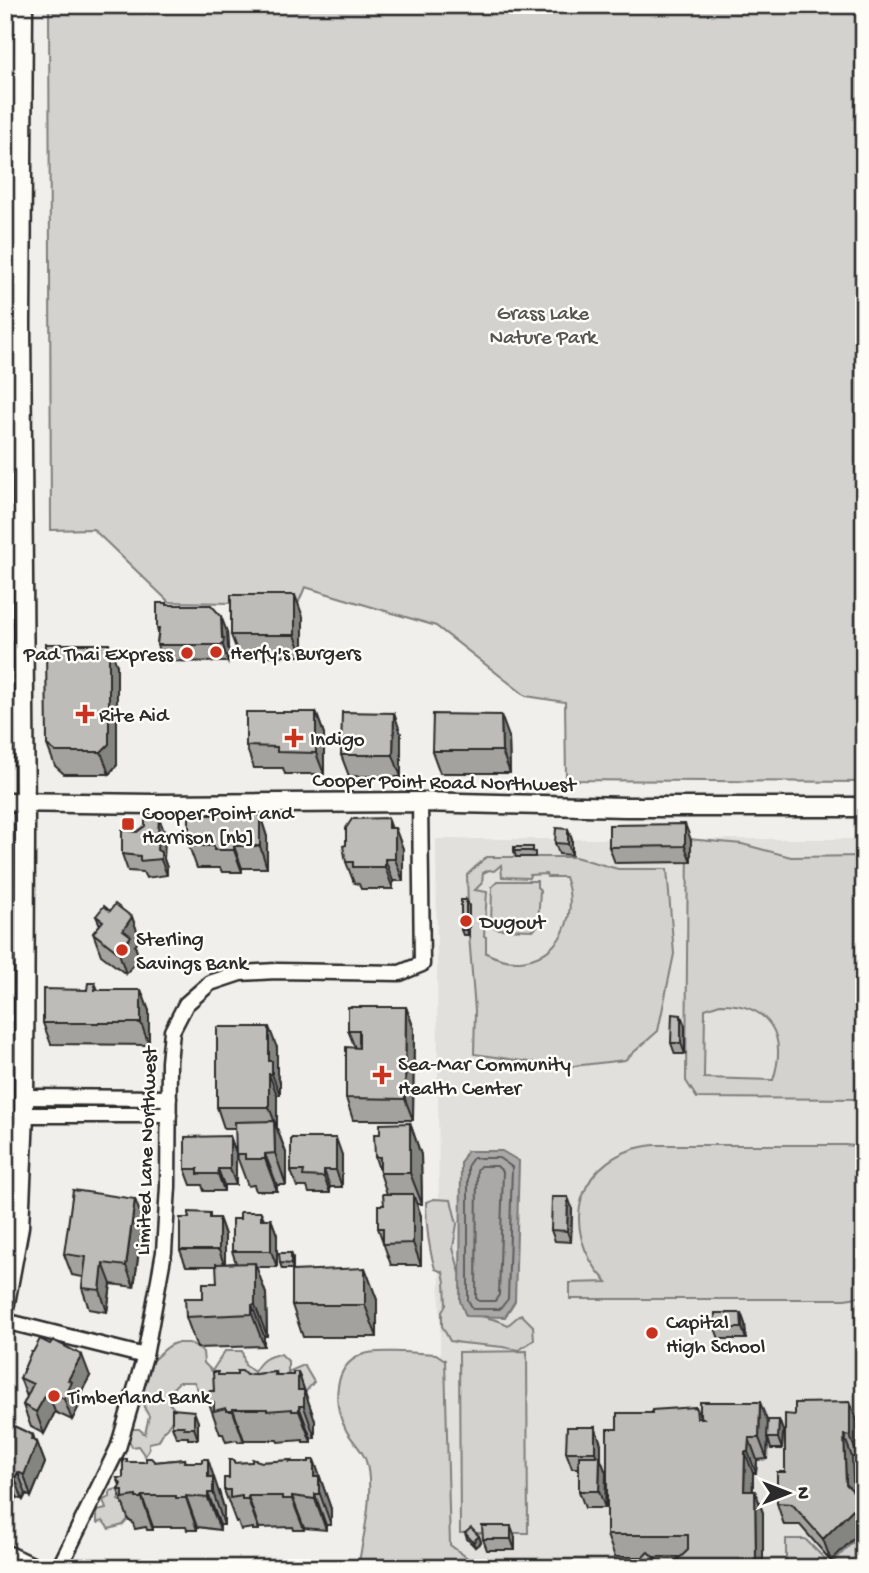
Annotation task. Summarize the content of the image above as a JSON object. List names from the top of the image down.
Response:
{
  "streets": {
    "main road": ["Cooper Point Road Northwest"],
    "street": ["Limited Lane Northwest"]
  },
  "crossings": [
    ["Cooper Point Road Northwest", "Limited Lane Northwest"]
  ],
  "parks": ["Grass Lake Nature Park"],
  "places": {
    "other": [
      "Herfy's Burgers",
      "Pad Thai Express",
      "Dugout",
      "Sterling Savings Bank",
      "Capital High School",
      "Timberland Bank"
    ],
    "health": ["Rite Aid", "Indigo", "Sea-Mar Community Health Center"],
    "transit": ["Cooper Point and Harrison [nb]"]
  },
  "north": "right"
}
